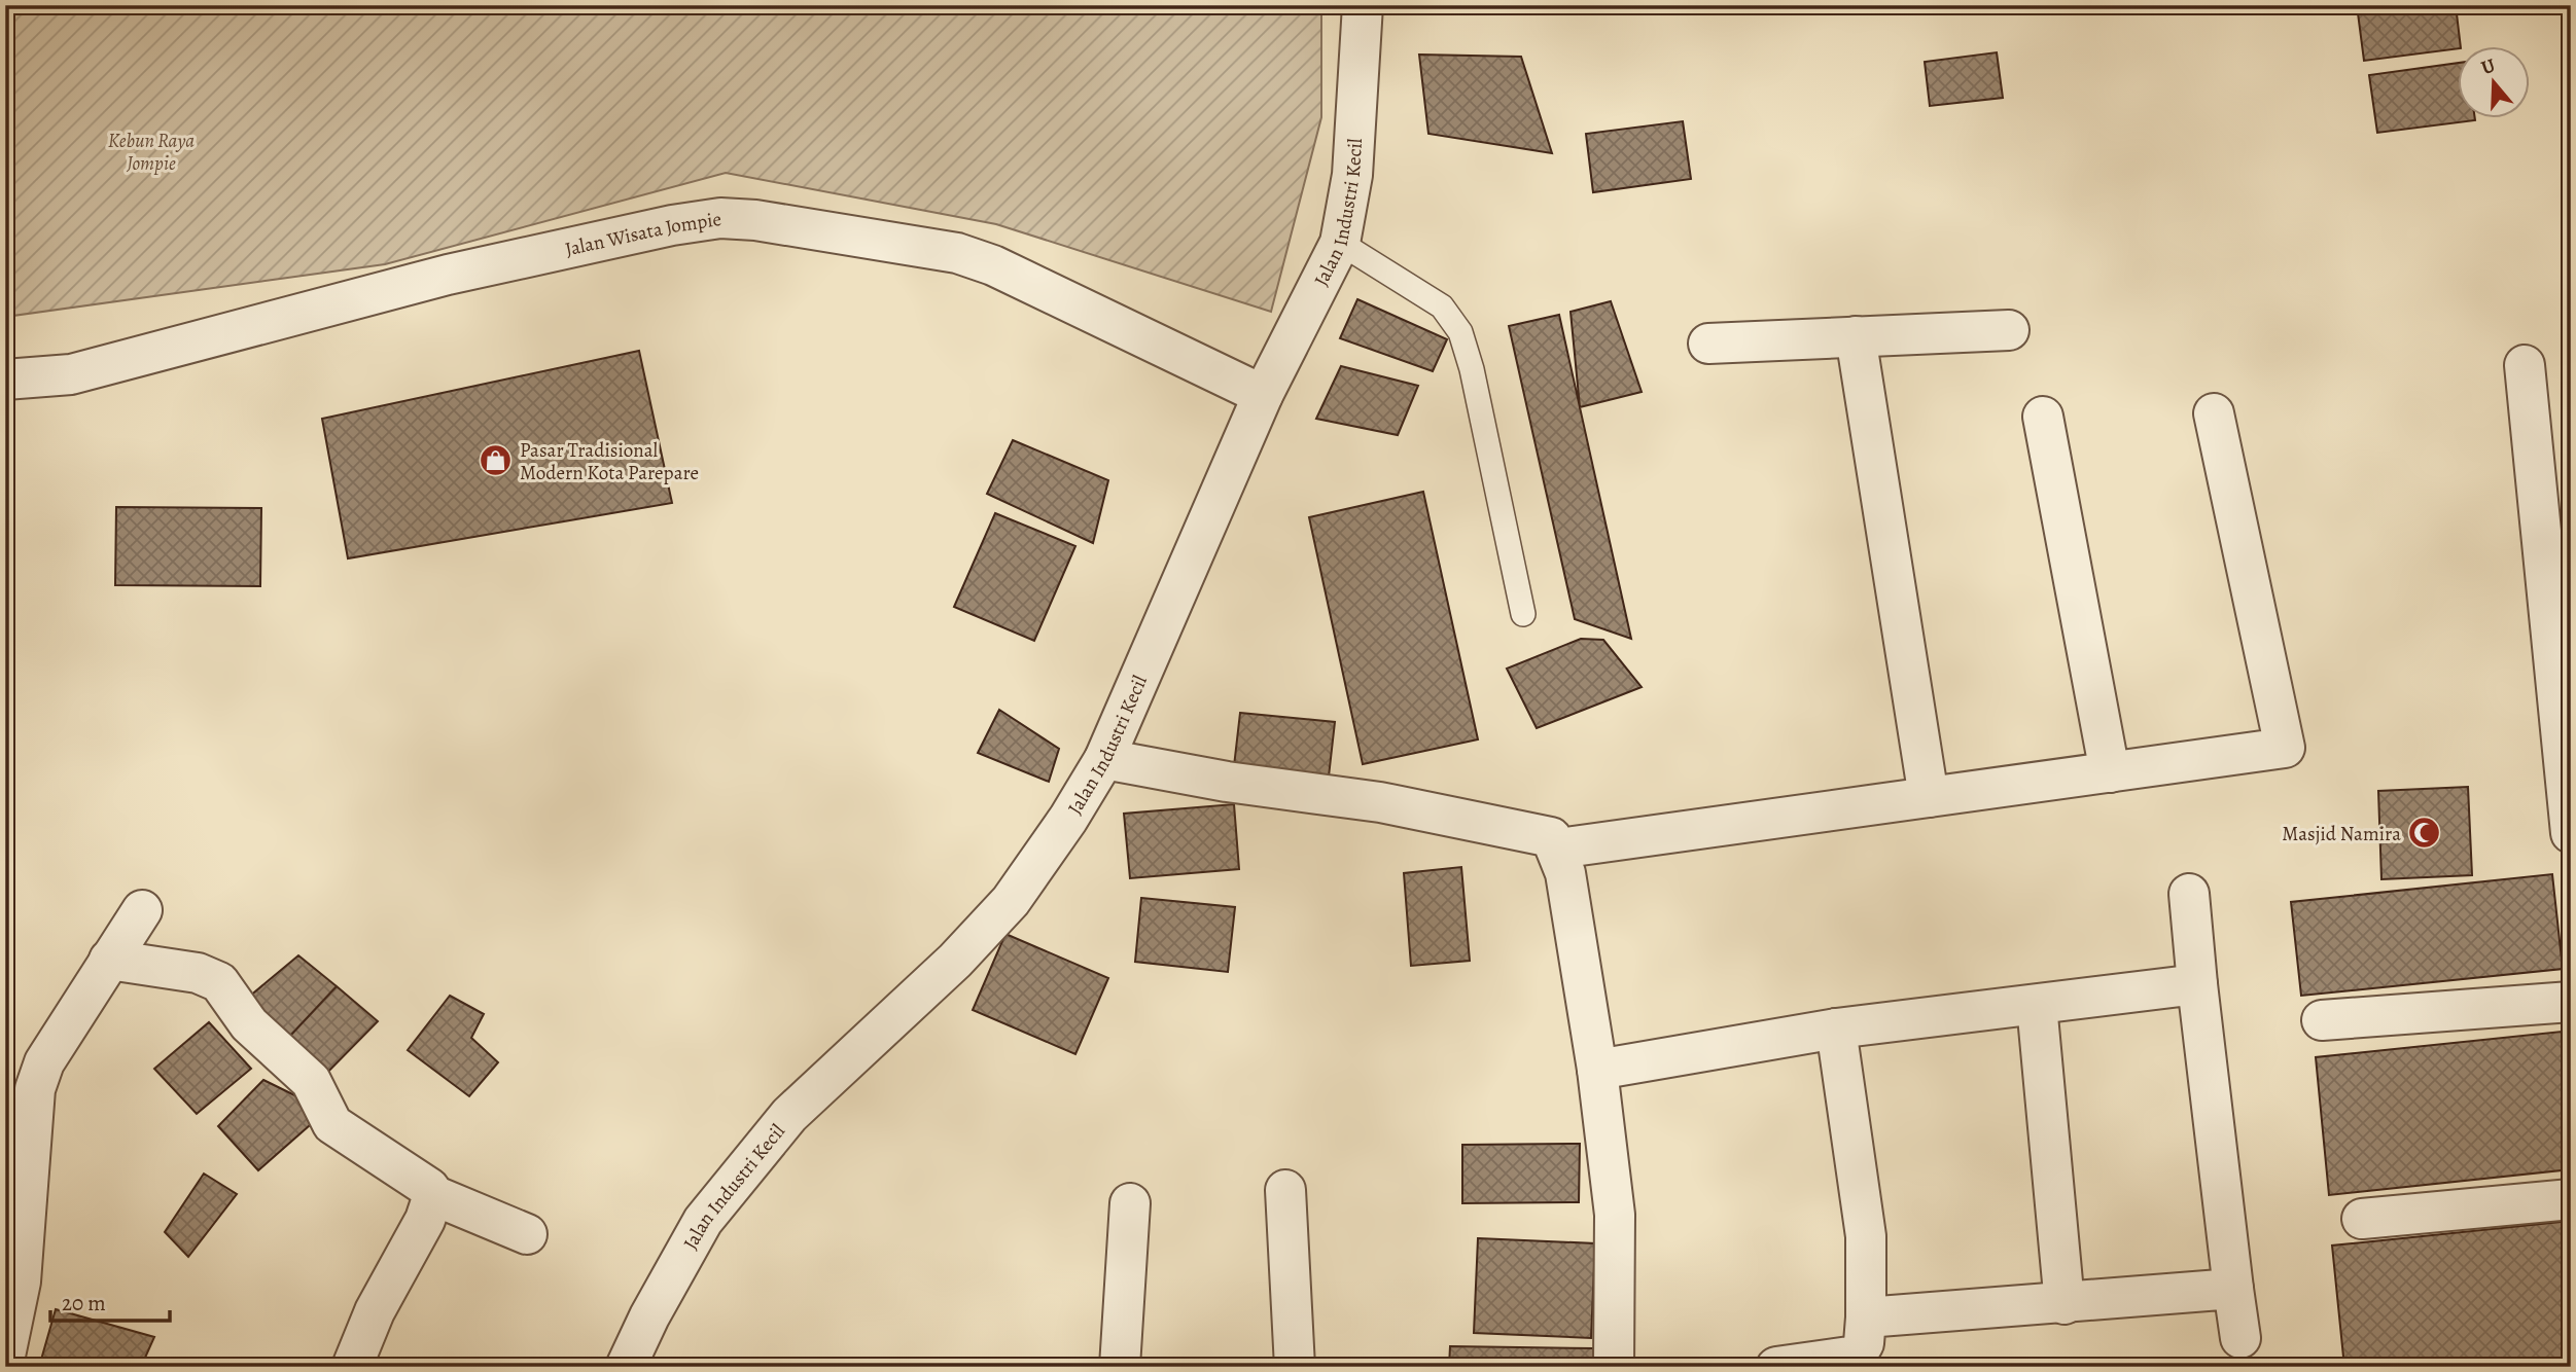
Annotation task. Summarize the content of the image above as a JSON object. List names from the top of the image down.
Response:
{
  "streets": {
    "street": ["Jalan Industri Kecil", "Jalan Wisata Jompie"]
  },
  "crossings": [
    ["Jalan Industri Kecil", "Jalan Wisata Jompie"]
  ],
  "parks": ["Kebun Raya Jompie"],
  "places": {
    "shop": ["Pasar Tradisional Modern Kota Parepare"],
    "mosque": ["Masjid Namira"]
  },
  "scale_bar": "20 m",
  "north": "top"
}
